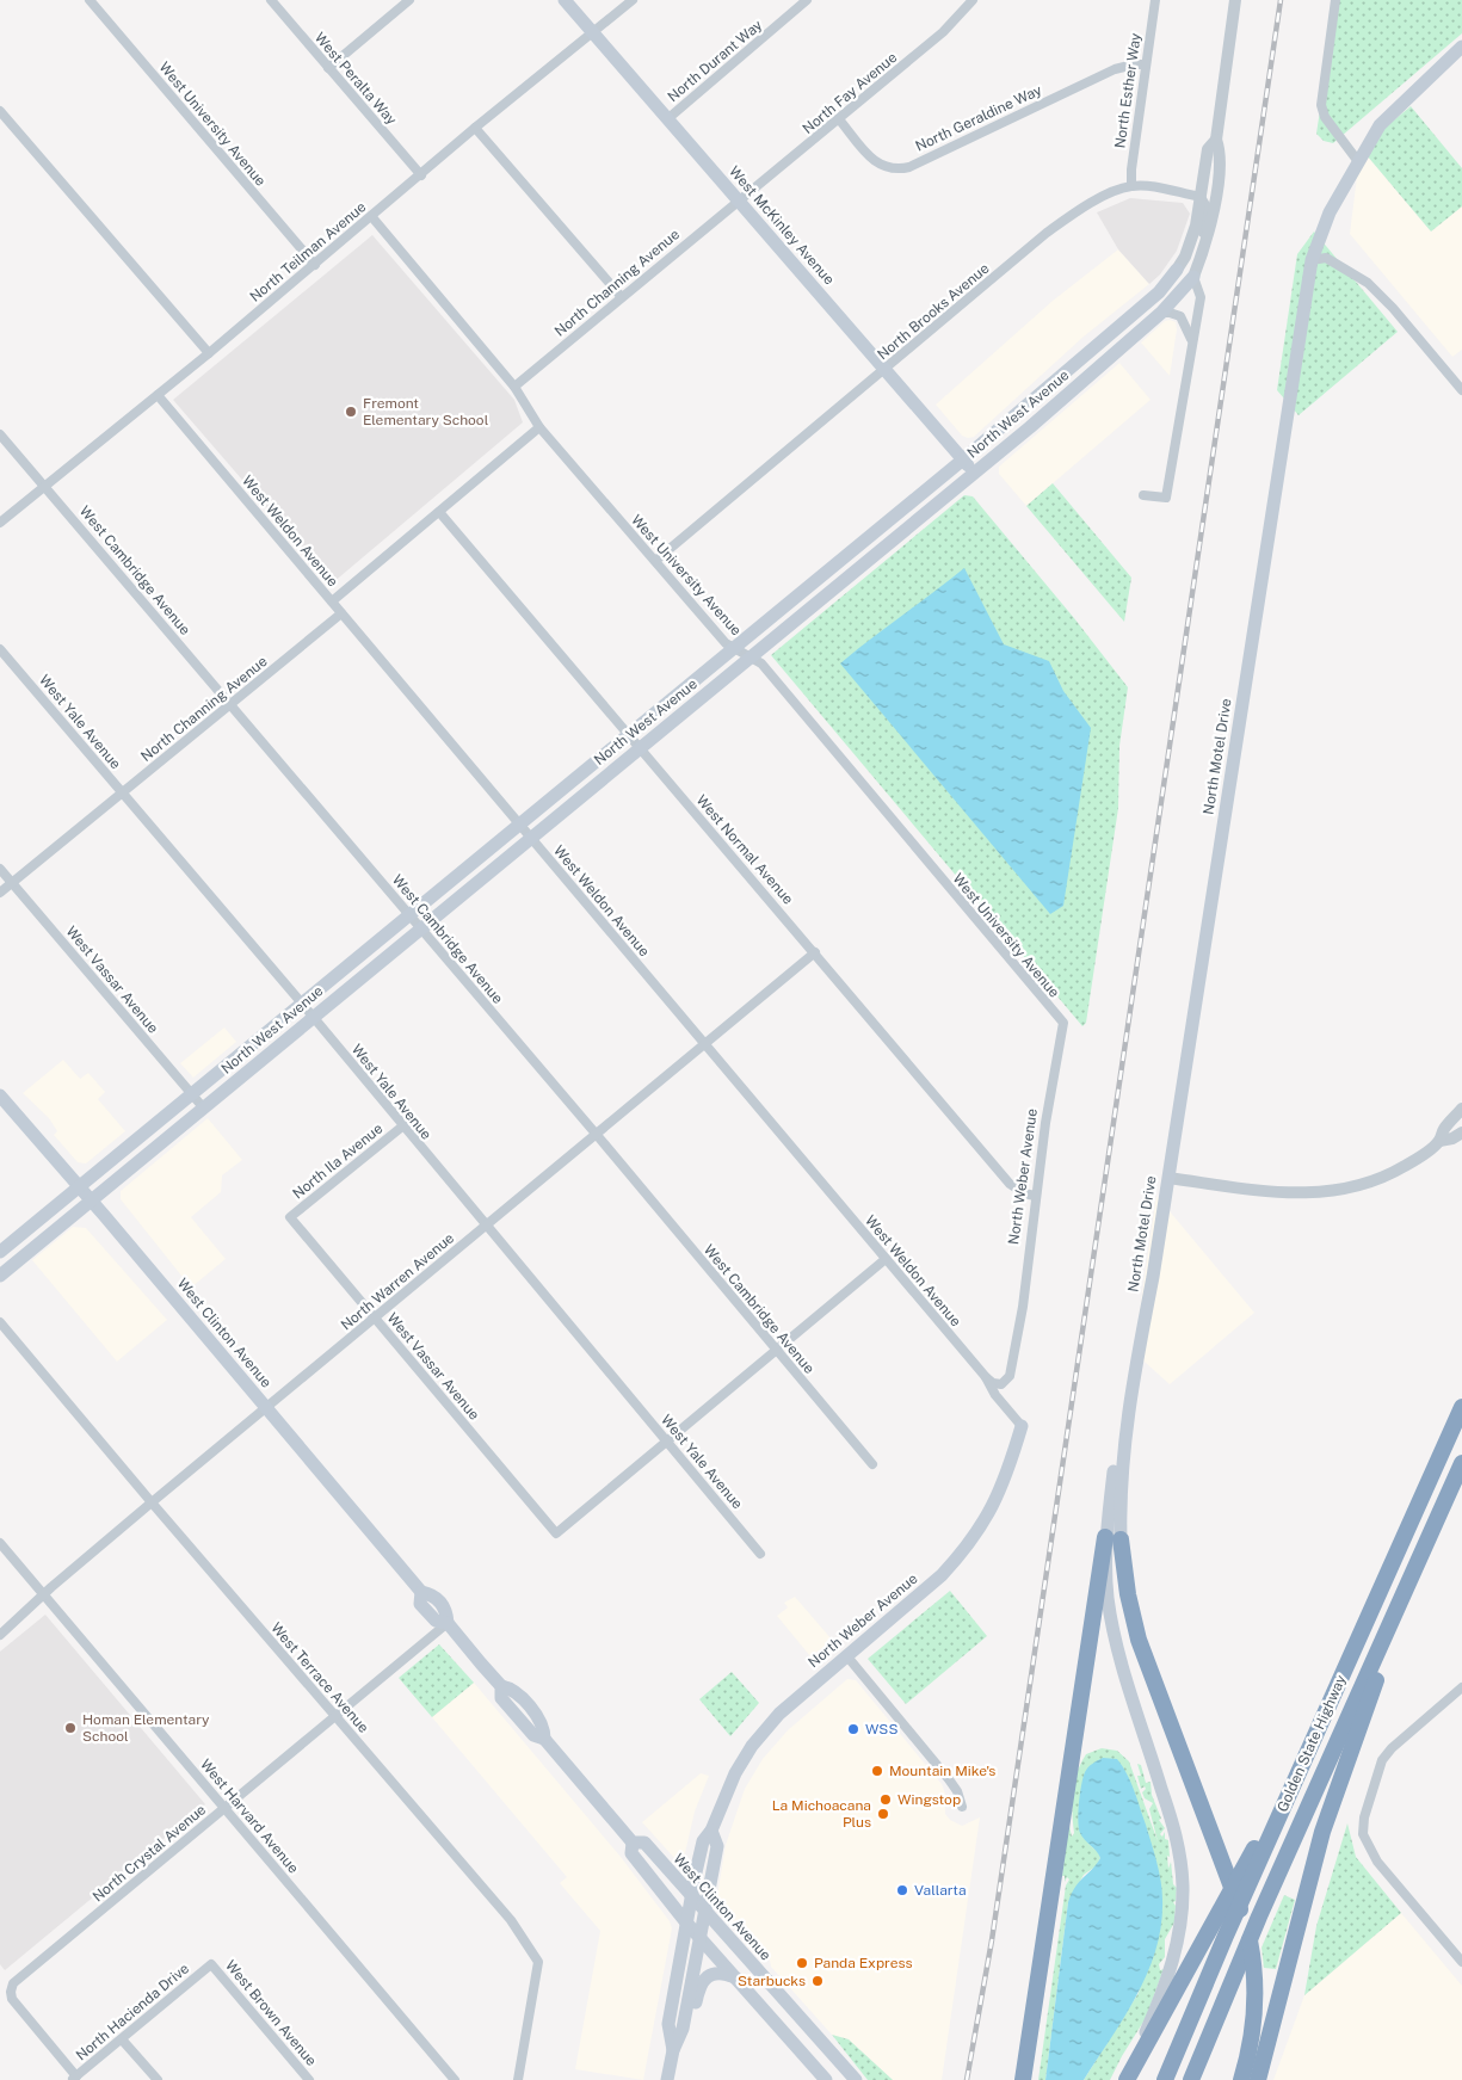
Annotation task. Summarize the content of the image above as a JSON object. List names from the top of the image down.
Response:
{
  "streets": {
    "highway": ["Golden State Highway"],
    "main road": [
      "West McKinley Avenue",
      "North West Avenue",
      "North Motel Drive",
      "North Weber Avenue",
      "West Clinton Avenue"
    ],
    "street": [
      "North Durant Way",
      "West Peralta Way",
      "North Esther Way",
      "North Fay Avenue",
      "North Geraldine Way",
      "West University Avenue",
      "North Teilman Avenue",
      "North Channing Avenue",
      "North Brooks Avenue",
      "West Weldon Avenue",
      "West Cambridge Avenue",
      "West Yale Avenue",
      "West Normal Avenue",
      "West Vassar Avenue",
      "North Ila Avenue",
      "North Warren Avenue",
      "West Terrace Avenue",
      "West Harvard Avenue",
      "North Crystal Avenue",
      "North Hacienda Drive",
      "West Brown Avenue"
    ]
  },
  "crossings": [
    ["North Durant Way", "West McKinley Avenue"],
    ["West Peralta Way", "North Teilman Avenue"],
    ["North Esther Way", "North Geraldine Way"],
    ["North Esther Way", "North Brooks Avenue"],
    ["North Fay Avenue", "North Geraldine Way"],
    ["North Fay Avenue", "West McKinley Avenue"],
    ["North Fay Avenue", "North Channing Avenue"],
    ["West University Avenue", "North Teilman Avenue"],
    ["West University Avenue", "North Channing Avenue"],
    ["West University Avenue", "North Brooks Avenue"],
    ["West University Avenue", "North West Avenue"],
    ["West University Avenue", "North Weber Avenue"],
    ["West McKinley Avenue", "North Teilman Avenue"],
    ["West McKinley Avenue", "North Channing Avenue"],
    ["West McKinley Avenue", "North Brooks Avenue"],
    ["West McKinley Avenue", "North West Avenue"],
    ["North Teilman Avenue", "West Weldon Avenue"],
    ["North Teilman Avenue", "West Cambridge Avenue"],
    ["North Channing Avenue", "West Weldon Avenue"],
    ["North Channing Avenue", "West Cambridge Avenue"],
    ["North Channing Avenue", "West Yale Avenue"],
    ["North Channing Avenue", "West Vassar Avenue"],
    ["North West Avenue", "West Weldon Avenue"],
    ["North West Avenue", "West Cambridge Avenue"],
    ["North West Avenue", "West Yale Avenue"],
    ["North West Avenue", "West Normal Avenue"],
    ["North West Avenue", "West Vassar Avenue"],
    ["North West Avenue", "West Clinton Avenue"],
    ["West Weldon Avenue", "North Weber Avenue"],
    ["West Weldon Avenue", "North Warren Avenue"],
    ["West Cambridge Avenue", "North Warren Avenue"],
    ["West Yale Avenue", "West Vassar Avenue"],
    ["West Yale Avenue", "North Ila Avenue"],
    ["West Yale Avenue", "North Warren Avenue"],
    ["West Normal Avenue", "North Weber Avenue"],
    ["West Normal Avenue", "North Warren Avenue"],
    ["West Vassar Avenue", "North Ila Avenue"],
    ["West Vassar Avenue", "North Warren Avenue"],
    ["North Weber Avenue", "West Clinton Avenue"],
    ["North Warren Avenue", "West Clinton Avenue"],
    ["North Warren Avenue", "West Terrace Avenue"],
    ["North Warren Avenue", "West Harvard Avenue"],
    ["West Clinton Avenue", "North Crystal Avenue"],
    ["West Terrace Avenue", "North Crystal Avenue"],
    ["West Harvard Avenue", "North Crystal Avenue"],
    ["North Crystal Avenue", "North Hacienda Drive"],
    ["North Hacienda Drive", "West Brown Avenue"]
  ],
  "places": [
    "Fremont Elementary School",
    "Homan Elementary School",
    "WSS",
    "Mountain Mike's",
    "Wingstop",
    "La Michoacana Plus",
    "Vallarta",
    "Panda Express",
    "Starbucks"
  ]
}
